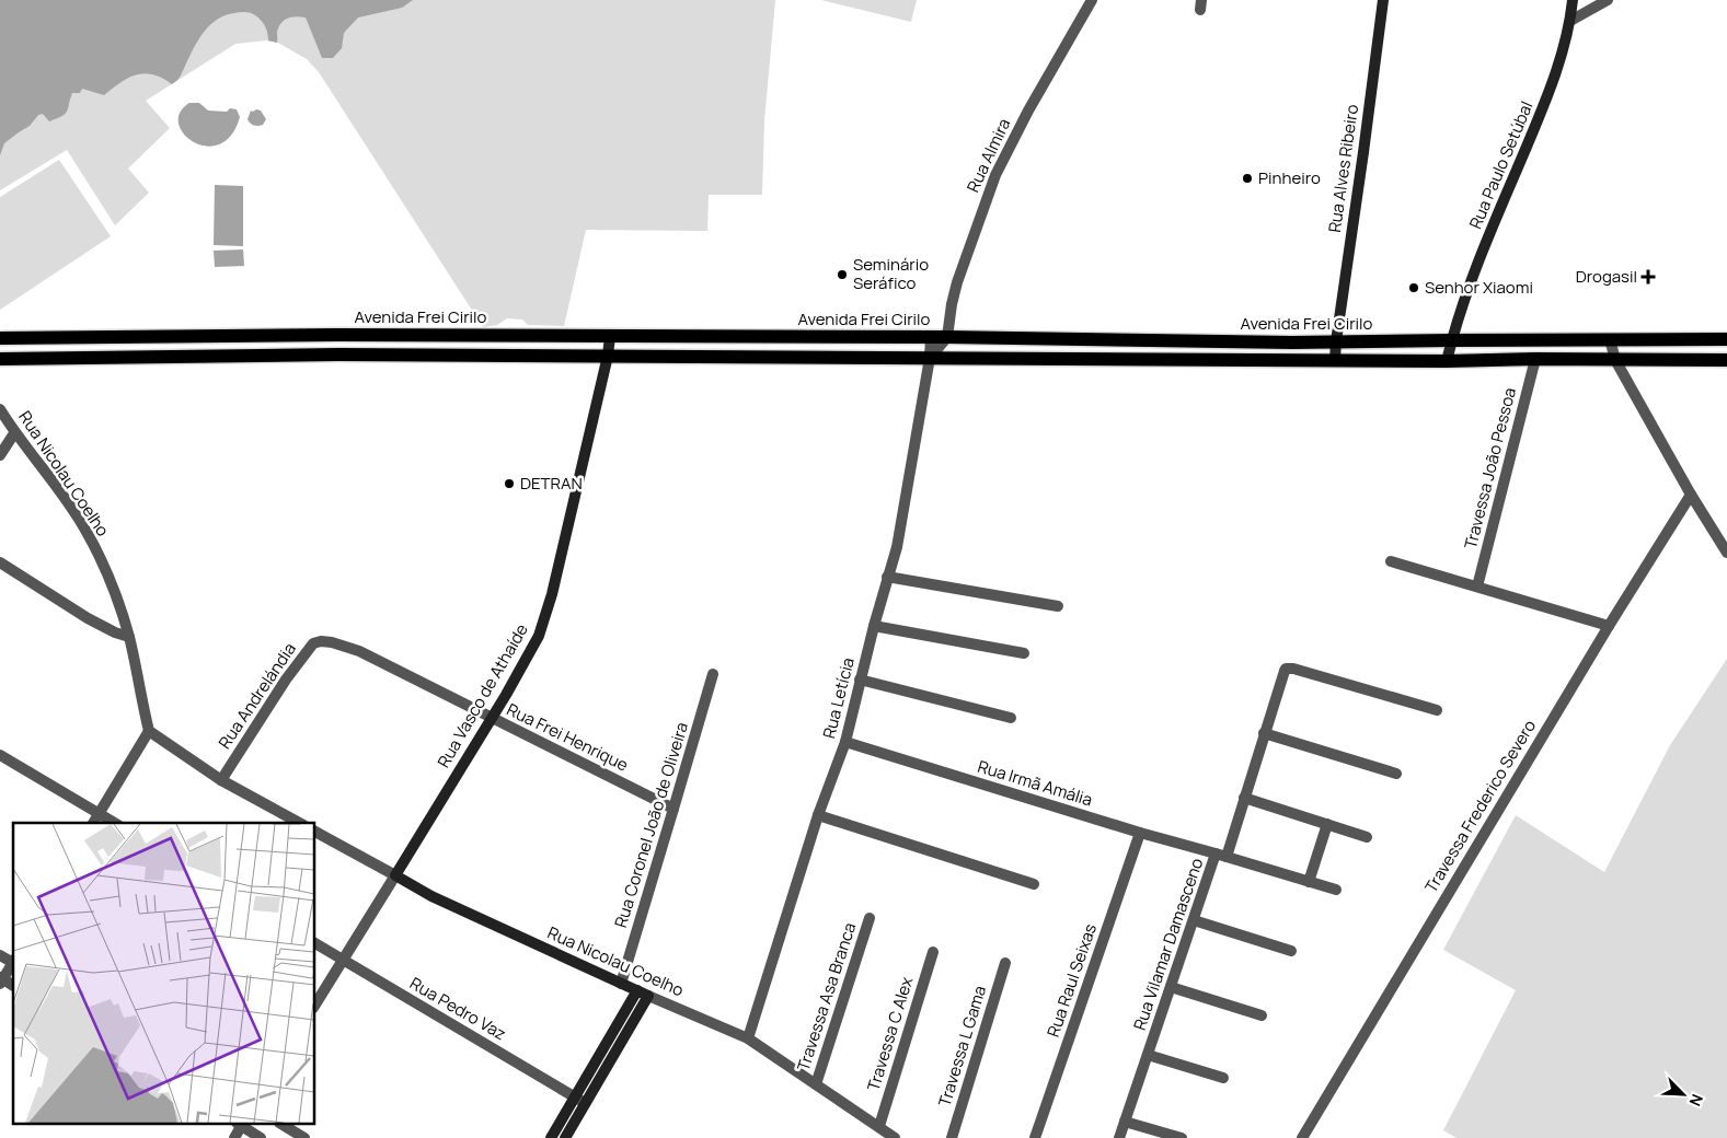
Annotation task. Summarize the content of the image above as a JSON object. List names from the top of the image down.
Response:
{
  "streets": {
    "main road": ["Avenida Frei Cirilo"],
    "street": [
      "Rua Almira",
      "Rua Paulo Setúbal",
      "Rua Alves Ribeiro",
      "Travessa João Pessoa",
      "Rua Nicolau Coelho",
      "Rua Andrelándia",
      "Rua Vasco de Athaíde",
      "Rua Letícia",
      "Rua Frei Henrique",
      "Rua Irmã Amália",
      "Travessa Frederico Severo",
      "Rua Coronel João de Oliveira",
      "Rua Vilamar Damasceno",
      "Rua Raul Seixas",
      "Travessa Asa Branca",
      "Rua Pedro Vaz",
      "Travessa C Alex",
      "Travessa L Gama"
    ]
  },
  "crossings": [
    ["Rua Almira", "Avenida Frei Cirilo"],
    ["Rua Paulo Setúbal", "Avenida Frei Cirilo"],
    ["Rua Alves Ribeiro", "Avenida Frei Cirilo"],
    ["Avenida Frei Cirilo", "Rua Vasco de Athaíde"],
    ["Avenida Frei Cirilo", "Rua Letícia"],
    ["Rua Nicolau Coelho", "Rua Vasco de Athaíde"],
    ["Rua Nicolau Coelho", "Rua Letícia"],
    ["Rua Nicolau Coelho", "Rua Coronel João de Oliveira"],
    ["Rua Nicolau Coelho", "Travessa Asa Branca"],
    ["Rua Nicolau Coelho", "Travessa C Alex"],
    ["Rua Andrelándia", "Rua Frei Henrique"],
    ["Rua Vasco de Athaíde", "Rua Frei Henrique"],
    ["Rua Vasco de Athaíde", "Rua Pedro Vaz"],
    ["Rua Letícia", "Rua Irmã Amália"],
    ["Rua Frei Henrique", "Rua Coronel João de Oliveira"],
    ["Rua Irmã Amália", "Rua Vilamar Damasceno"],
    ["Rua Irmã Amália", "Rua Raul Seixas"]
  ],
  "places": {
    "other": [
      "Pinheiro",
      "Seminário Seráfico",
      "Senhor Xiaomi",
      "DETRAN"
    ],
    "health": ["Drogasil"]
  },
  "north": "bottom right"
}
